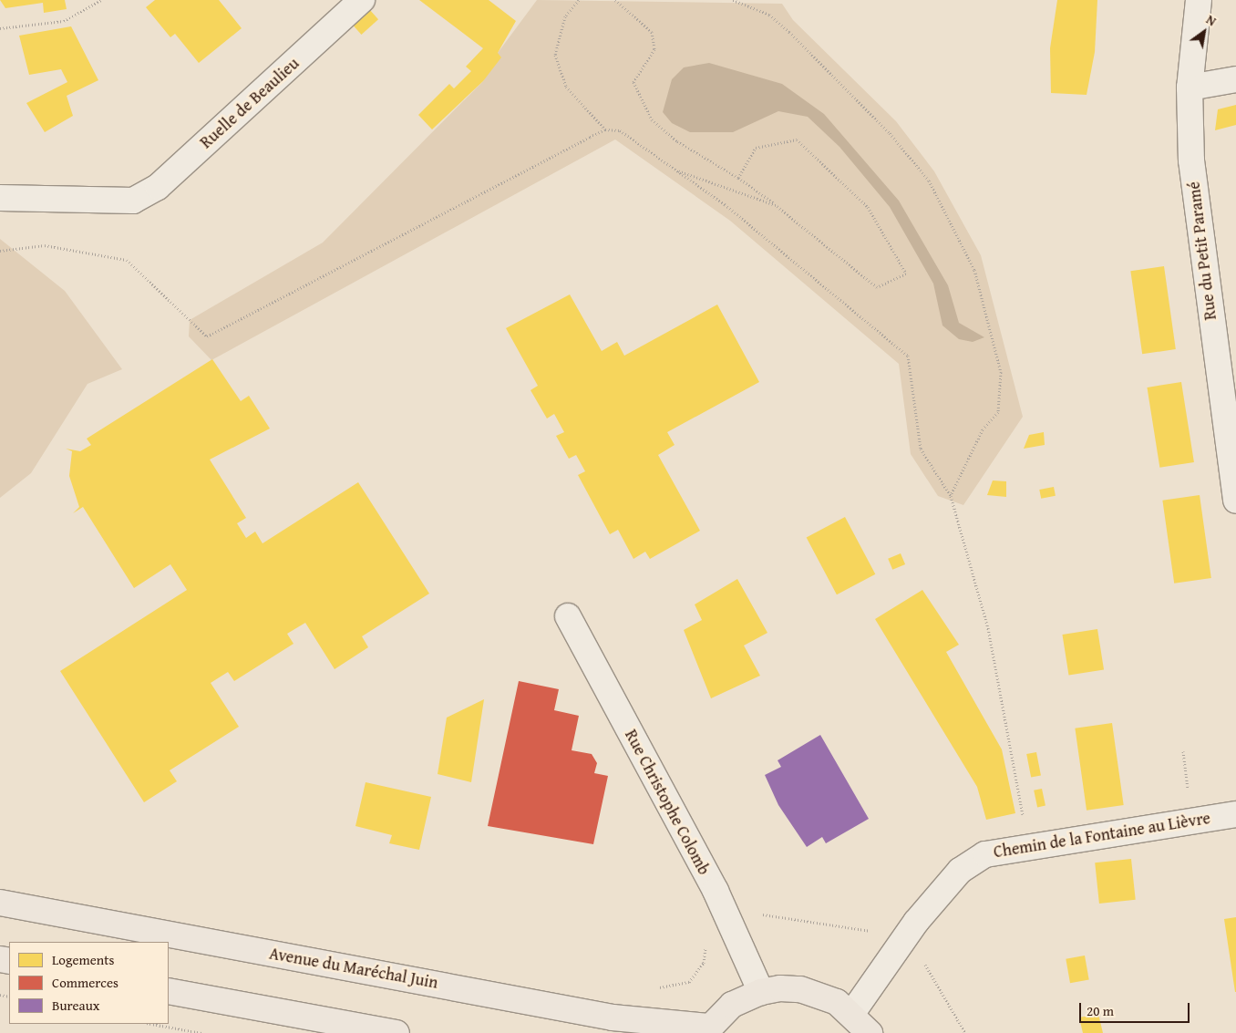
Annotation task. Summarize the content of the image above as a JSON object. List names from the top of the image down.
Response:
{
  "streets": {
    "main road": ["Avenue du Maréchal Juin"],
    "street": [
      "Ruelle de Beaulieu",
      "Rue du Petit Paramé",
      "Rue Christophe Colomb",
      "Chemin de la Fontaine au Lièvre"
    ]
  },
  "legend": ["Logements", "Commerces", "Bureaux"],
  "scale_bar": "20 m",
  "north": "top right"
}
